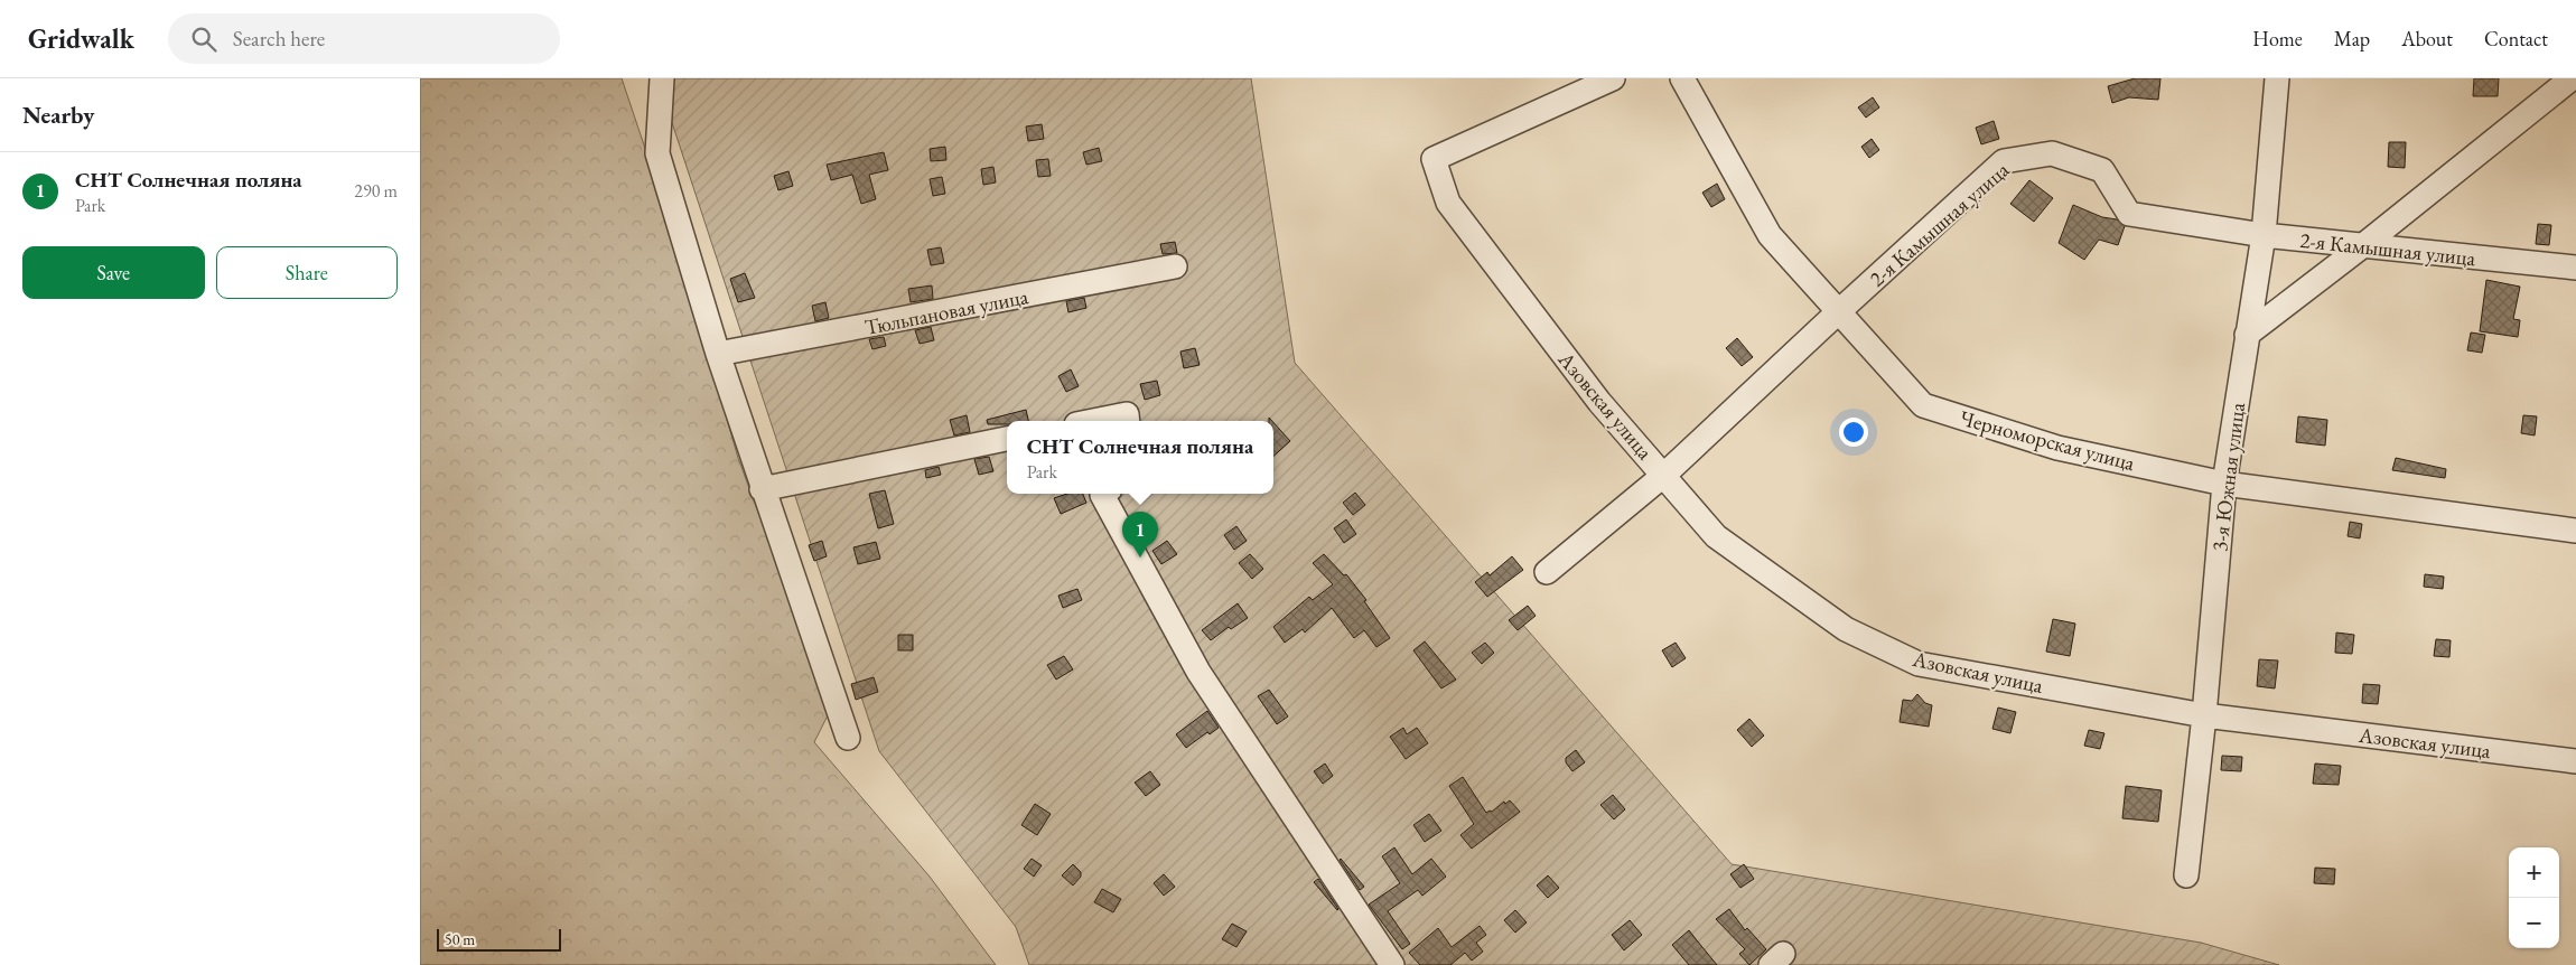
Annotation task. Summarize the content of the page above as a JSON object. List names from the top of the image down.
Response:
{
  "streets": {
    "street": [
      "2-я Камышная улица",
      "Тюльпановая улица",
      "Азовская улица",
      "Черноморская улица",
      "3-я Южная улица"
    ]
  },
  "crossings": [
    ["2-я Камышная улица", "Азовская улица"],
    ["2-я Камышная улица", "Черноморская улица"],
    ["2-я Камышная улица", "3-я Южная улица"],
    ["Азовская улица", "3-я Южная улица"],
    ["Черноморская улица", "3-я Южная улица"]
  ],
  "scale_bar": "50 m",
  "page": {
    "header": "Gridwalk",
    "search": "Search here",
    "nav": [
      "Home",
      "Map",
      "About",
      "Contact"
    ],
    "heading": "Nearby",
    "list": [
      {
        "mark": "1",
        "name": "СНТ Солнечная поляна",
        "note": "Park",
        "value": "290 m"
      }
    ],
    "buttons": ["Save", "Share"],
    "popup": ["СНТ Солнечная поляна", "Park"],
    "pins": "1",
    "map_buttons": ["+", "−"],
    "scale": "50 m"
  }
}
